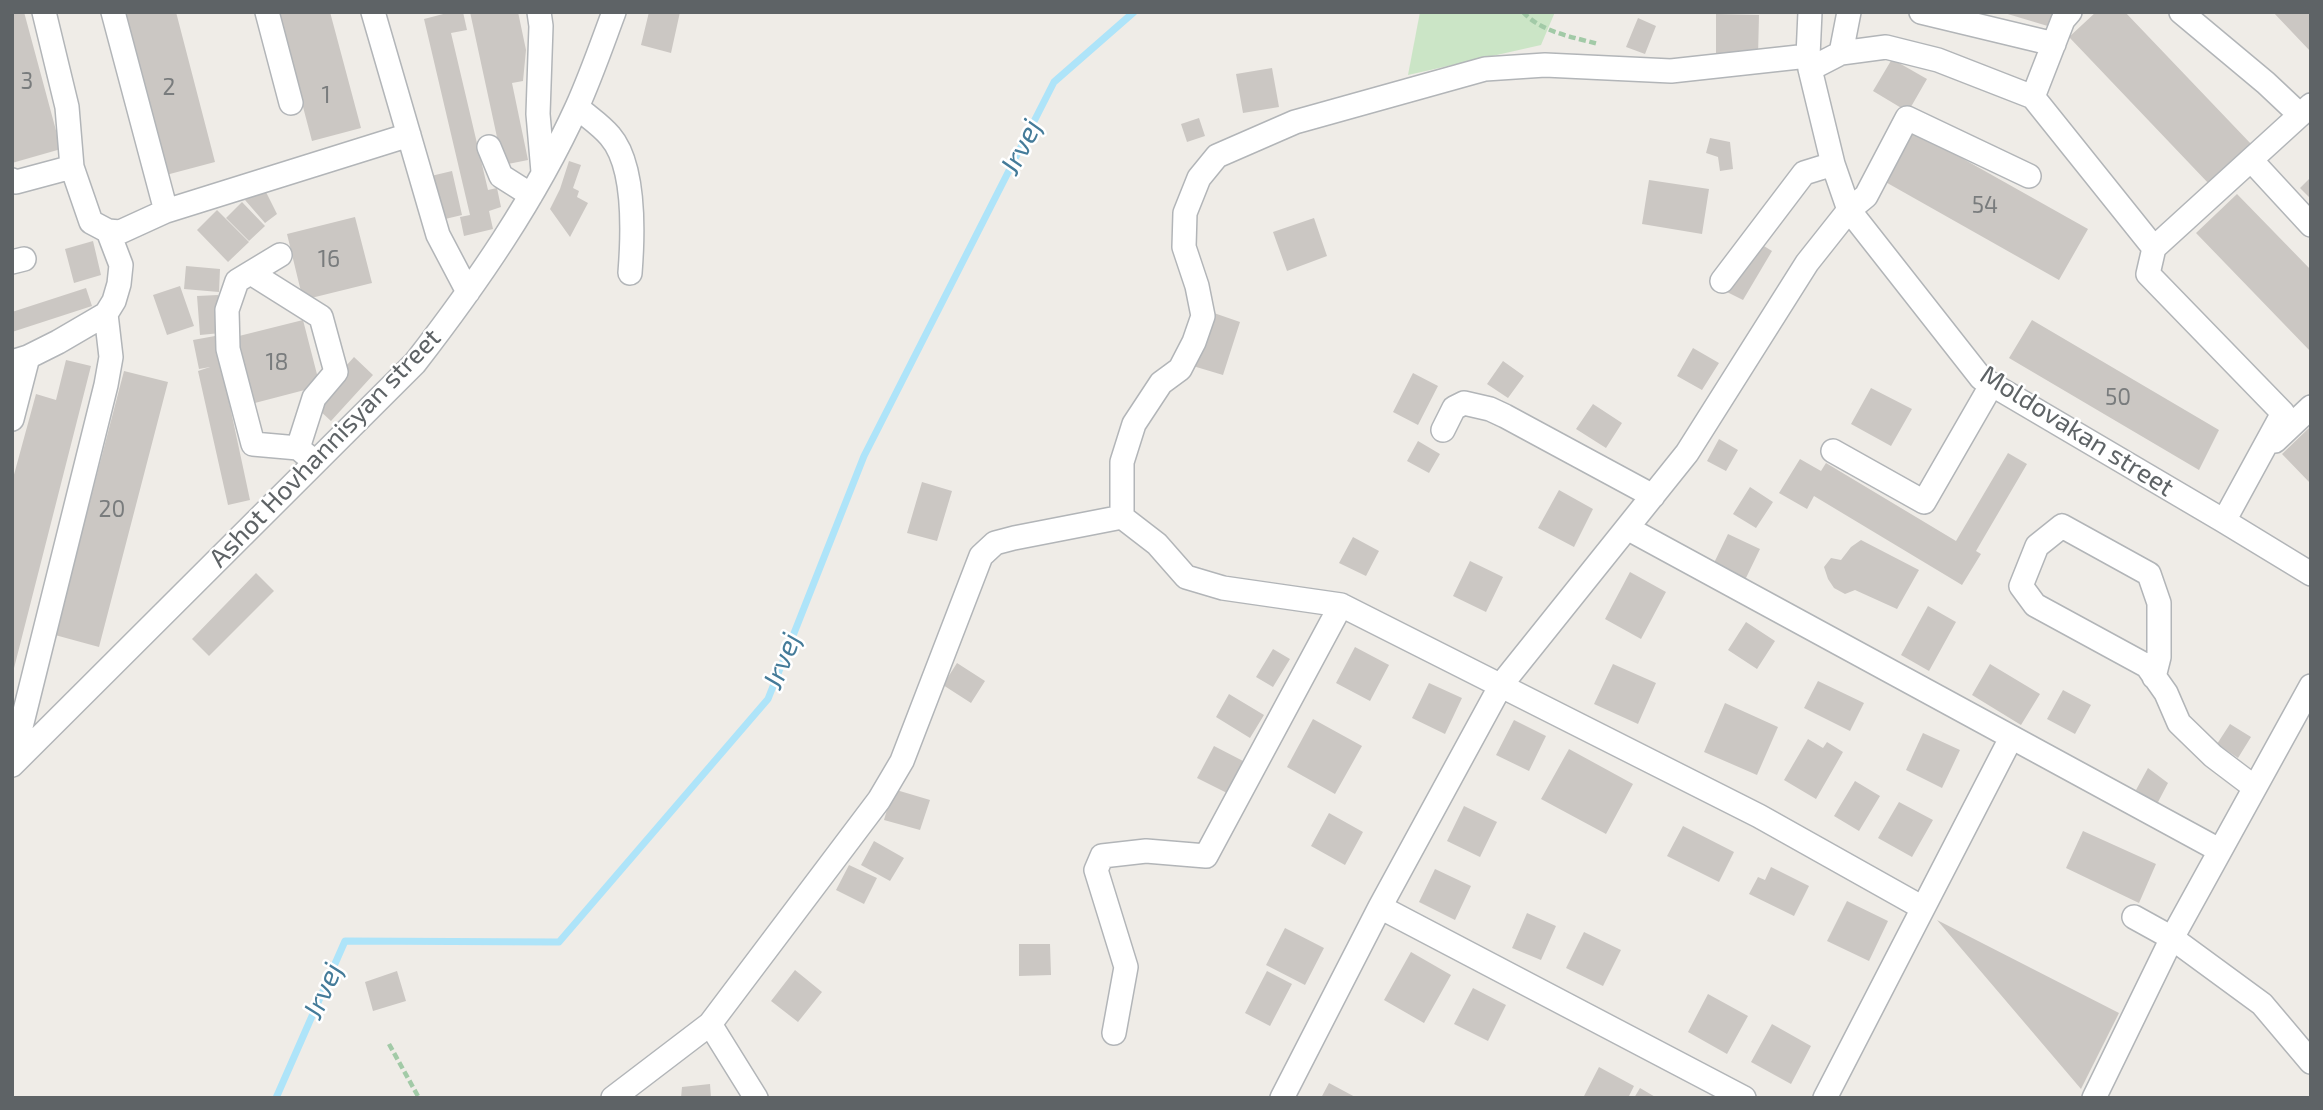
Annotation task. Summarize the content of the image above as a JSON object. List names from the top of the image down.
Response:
{
  "streets": {
    "street": ["Moldovakan street", "Ashot Hovhannisyan street"]
  },
  "water": ["Jrvej"],
  "house_numbers": [
    "3",
    "2",
    "1",
    "54",
    "16",
    "18",
    "50",
    "20"
  ]
}
